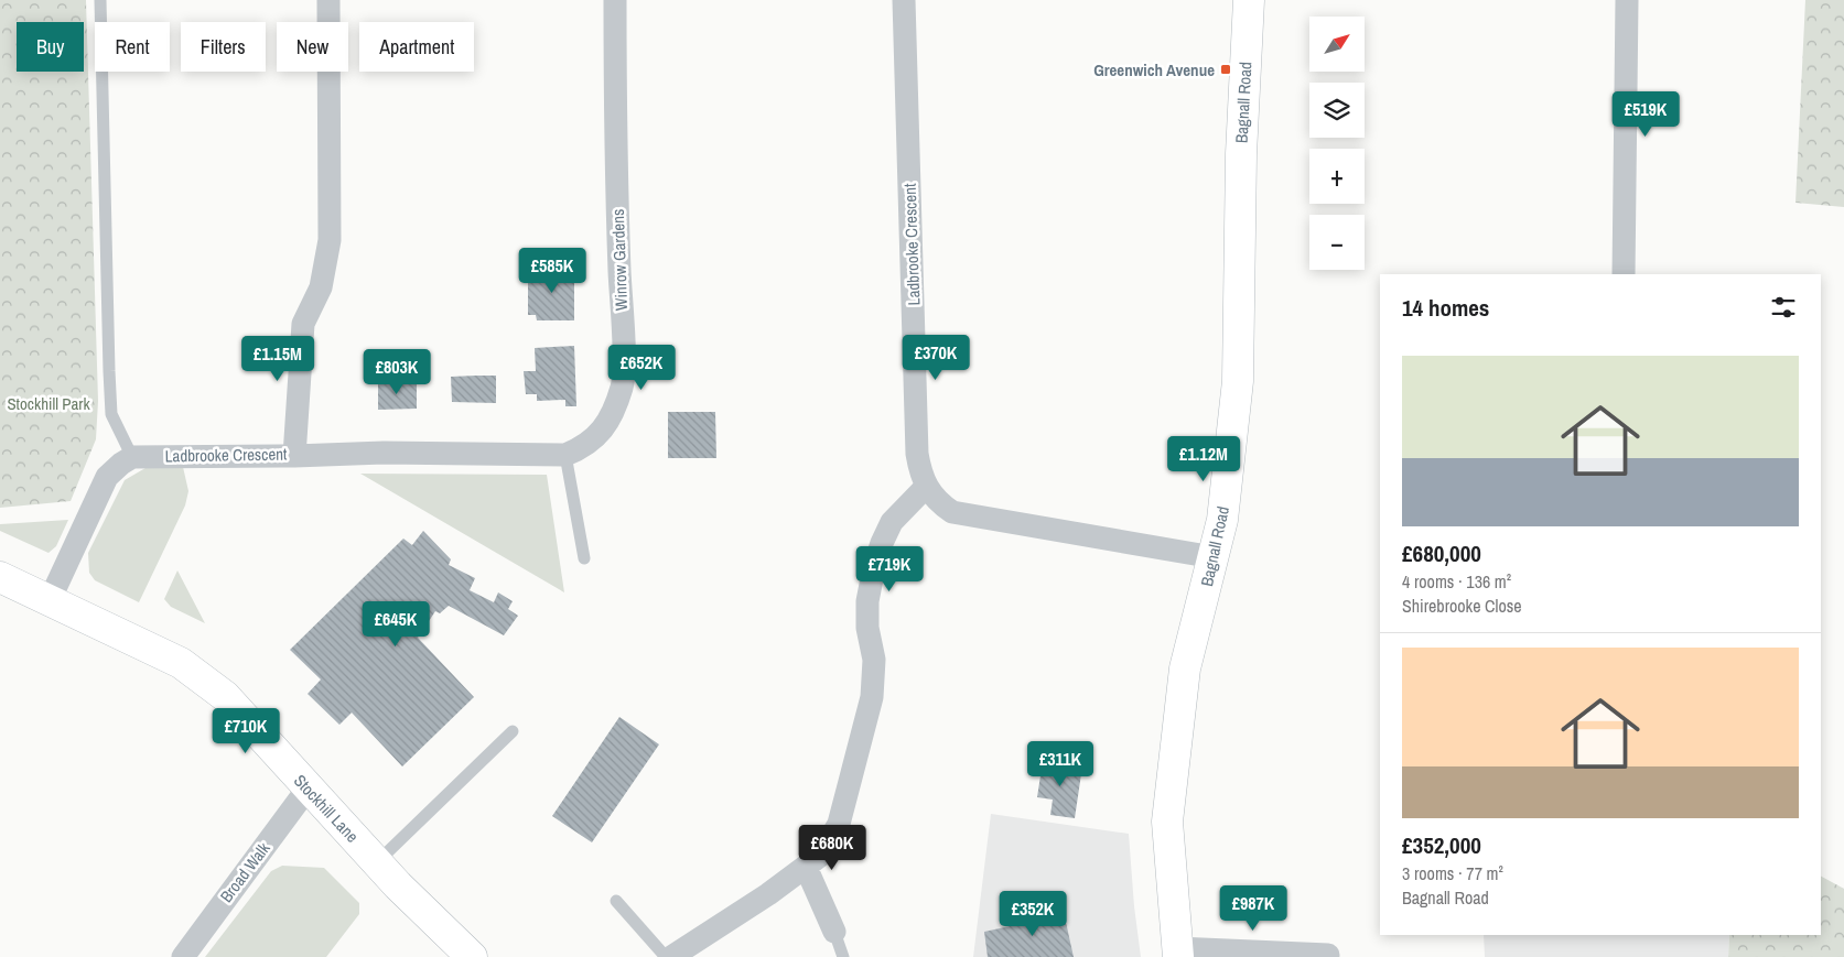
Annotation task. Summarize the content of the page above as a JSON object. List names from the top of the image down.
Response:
{
  "streets": {
    "street": [
      "Bagnall Road",
      "Ladbrooke Crescent",
      "Winrow Gardens",
      "Stockhill Lane",
      "Broad Walk"
    ]
  },
  "crossings": [
    ["Bagnall Road", "Ladbrooke Crescent"],
    ["Ladbrooke Crescent", "Winrow Gardens"],
    ["Stockhill Lane", "Broad Walk"]
  ],
  "parks": ["Stockhill Park"],
  "places": {
    "transit": ["Greenwich Avenue"]
  },
  "north": "top right",
  "page": {
    "map_buttons": ["+", "−"],
    "chip": [
      "Buy",
      "Rent",
      "Filters",
      "New",
      "Apartment"
    ],
    "price": [
      "£519K",
      "£585K",
      "£370K",
      "£1.15M",
      "£652K",
      "£803K",
      "£1.12M",
      "£719K",
      "£645K",
      "£710K",
      "£311K",
      "£680K",
      "£987K",
      "£352K"
    ],
    "heading": "14 homes",
    "list": [
      {
        "name": "£680,000",
        "note": "4 rooms · 136 m² · Shirebrooke Close"
      },
      {
        "name": "£352,000",
        "note": "3 rooms · 77 m² · Bagnall Road"
      }
    ]
  }
}
